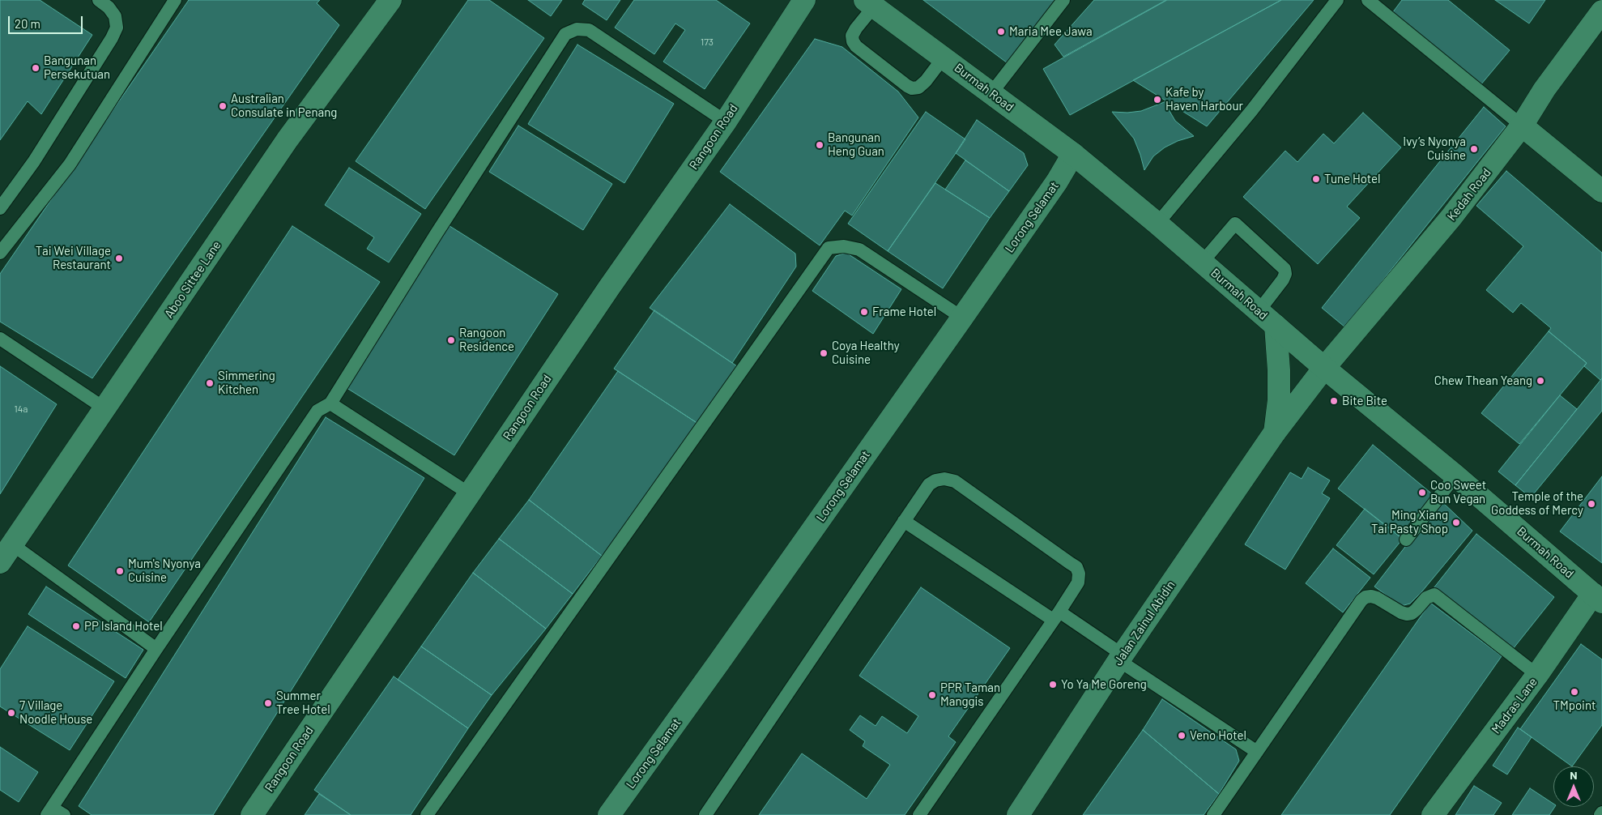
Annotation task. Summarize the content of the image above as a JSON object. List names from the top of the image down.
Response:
{
  "streets": {
    "street": [
      "Burmah Road",
      "Rangoon Road",
      "Kedah Road",
      "Lorong Selamat",
      "Aboo Sittee Lane",
      "Jalan Zainul Abidin",
      "Madras Lane"
    ]
  },
  "crossings": [
    ["Burmah Road", "Kedah Road"],
    ["Burmah Road", "Lorong Selamat"],
    ["Burmah Road", "Jalan Zainul Abidin"],
    ["Burmah Road", "Madras Lane"],
    ["Kedah Road", "Jalan Zainul Abidin"]
  ],
  "places": [
    "Maria Mee Jawa",
    "Bangunan Persekutuan",
    "Kafe by Haven Harbour",
    "Australian Consulate in Penang",
    "Bangunan Heng Guan",
    "Ivy’s Nyonya Cuisine",
    "Tune Hotel",
    "Tai Wei Village Restaurant",
    "Frame Hotel",
    "Rangoon Residence",
    "Coya Healthy Cuisine",
    "Chew Thean Yeang",
    "Simmering Kitchen",
    "Bite Bite",
    "Coo Sweet Bun Vegan",
    "Temple of the Goddess of Mercy",
    "Ming Xiang Tai Pasty Shop",
    "Mum's Nyonya Cuisine",
    "PP Island Hotel",
    "Yo Ya Me Goreng",
    "TMpoint",
    "PPR Taman Manggis",
    "Summer Tree Hotel",
    "7 Village Noodle House",
    "Veno Hotel"
  ],
  "house_numbers": ["173", "14a"],
  "scale_bar": "20 m",
  "north": "top"
}
